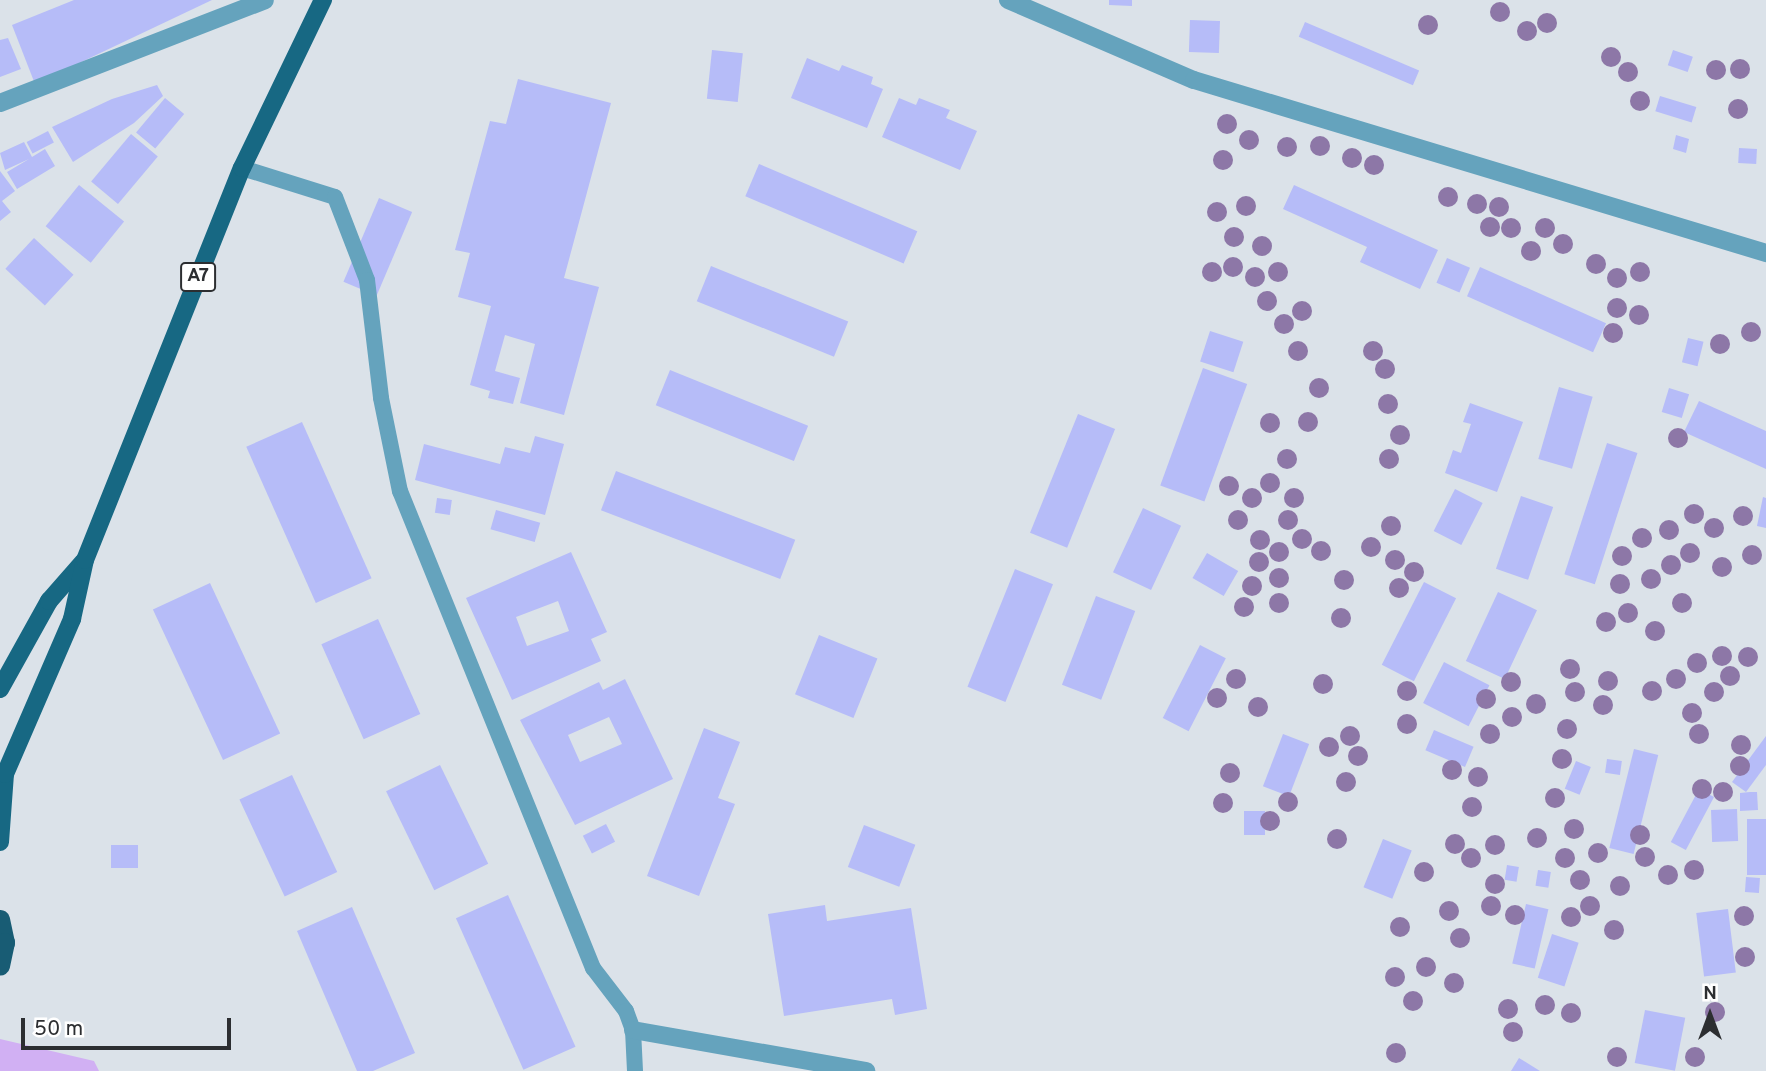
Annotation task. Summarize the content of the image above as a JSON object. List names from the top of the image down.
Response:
{
  "streets": {
    "main road": ["A7"]
  },
  "scale_bar": "50 m",
  "north": "top"
}
